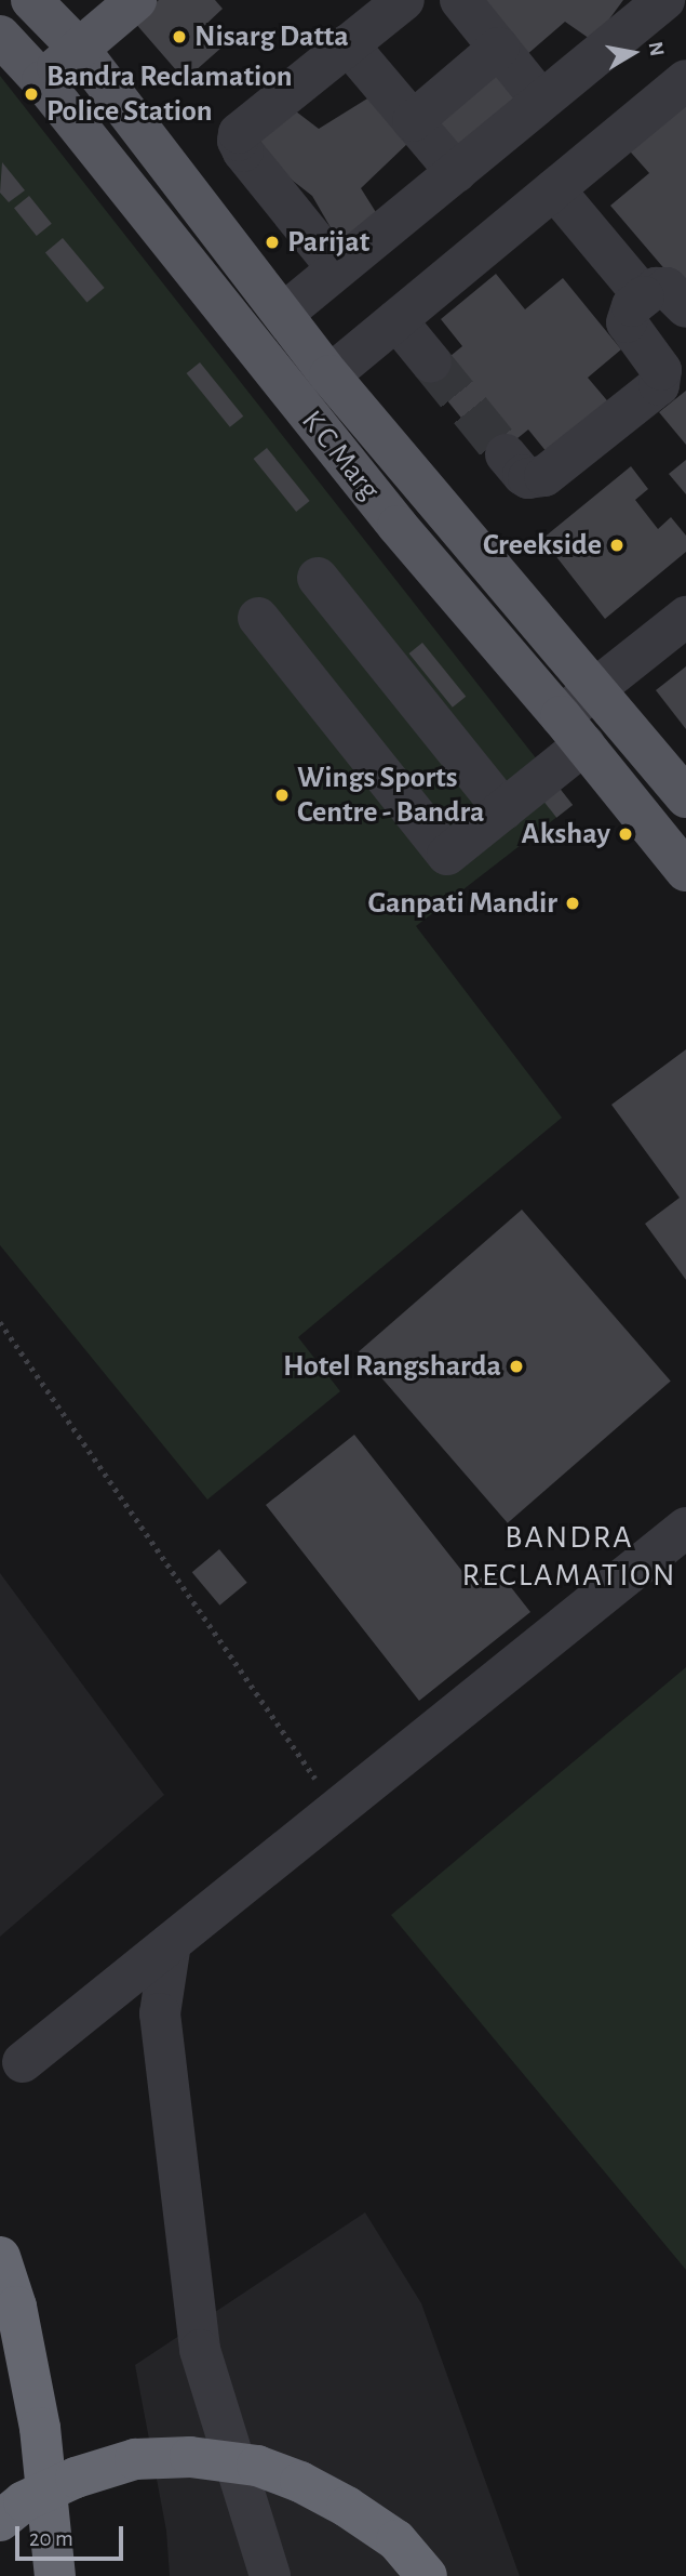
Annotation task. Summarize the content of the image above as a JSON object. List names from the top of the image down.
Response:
{
  "streets": {
    "main road": ["K C Marg"]
  },
  "districts": ["BANDRA RECLAMATION"],
  "places": [
    "Nisarg Datta",
    "Bandra Reclamation Police Station",
    "Parijat",
    "Creekside",
    "Wings Sports Centre - Bandra",
    "Akshay",
    "Ganpati Mandir",
    "Hotel Rangsharda"
  ],
  "scale_bar": "20 m",
  "north": "right"
}
